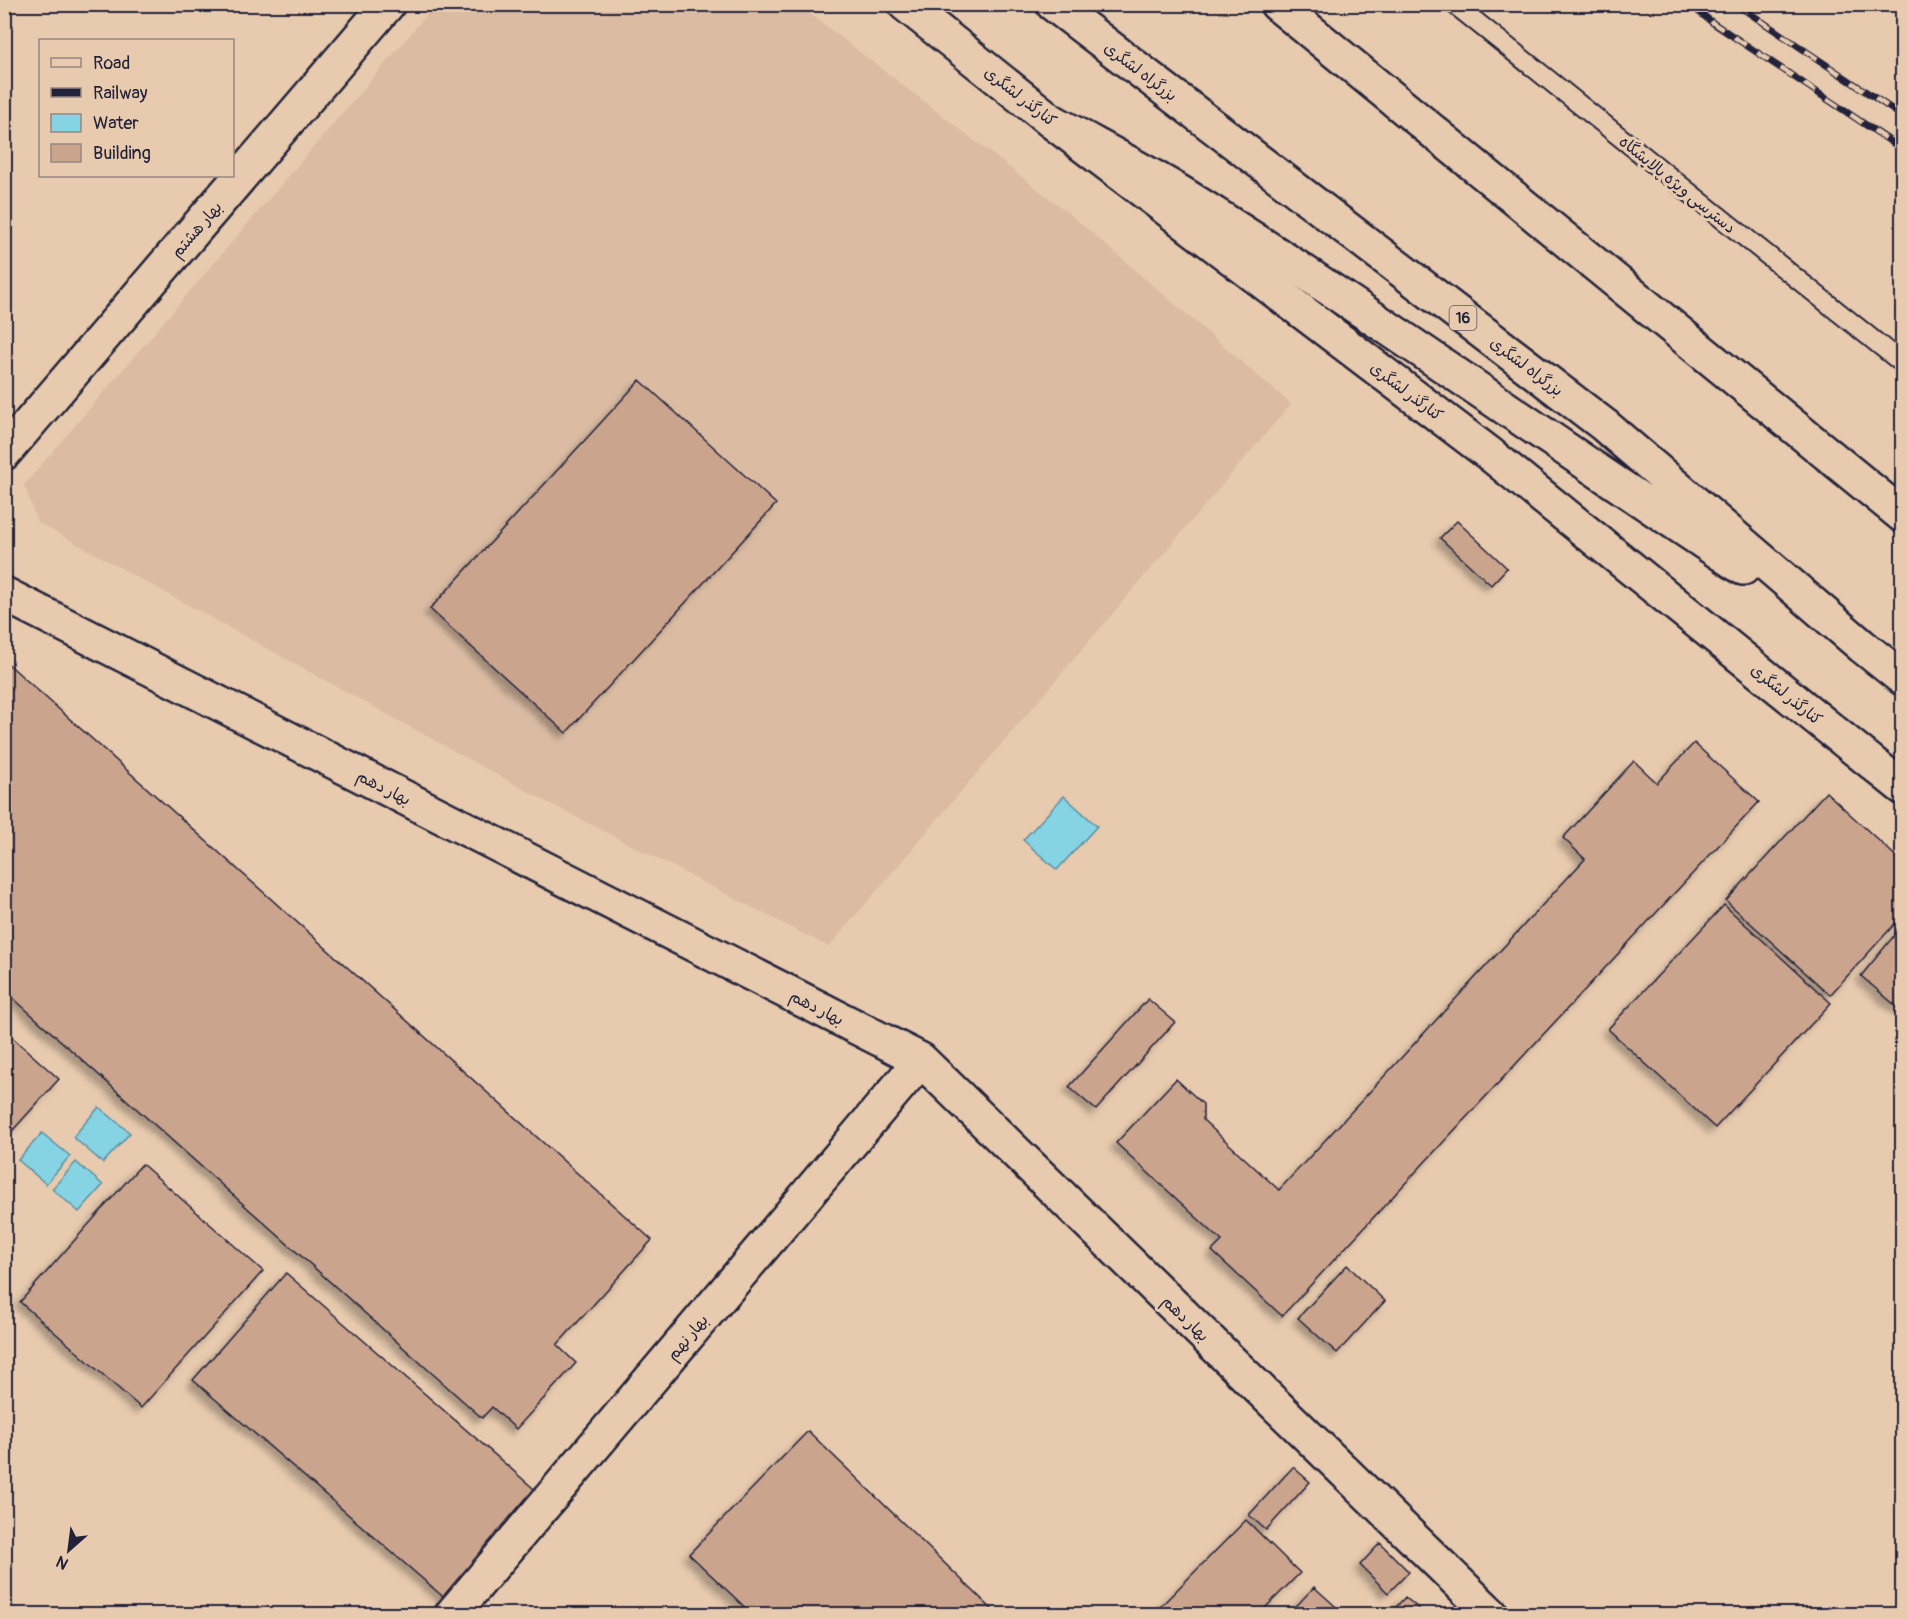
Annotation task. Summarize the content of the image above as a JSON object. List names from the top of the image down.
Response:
{
  "streets": {
    "main road": [
      "بزرگراه لشگری",
      "کنارگذر لشگری",
      "بهار هشتم",
      "16",
      "بهار دهم",
      "بهار نهم"
    ],
    "lane": ["دسترسی ویژه پالایشگاه"]
  },
  "crossings": [
    ["بهار دهم", "بهار نهم"]
  ],
  "legend": [
    "Road",
    "Railway",
    "Water",
    "Building"
  ],
  "north": "bottom left"
}
